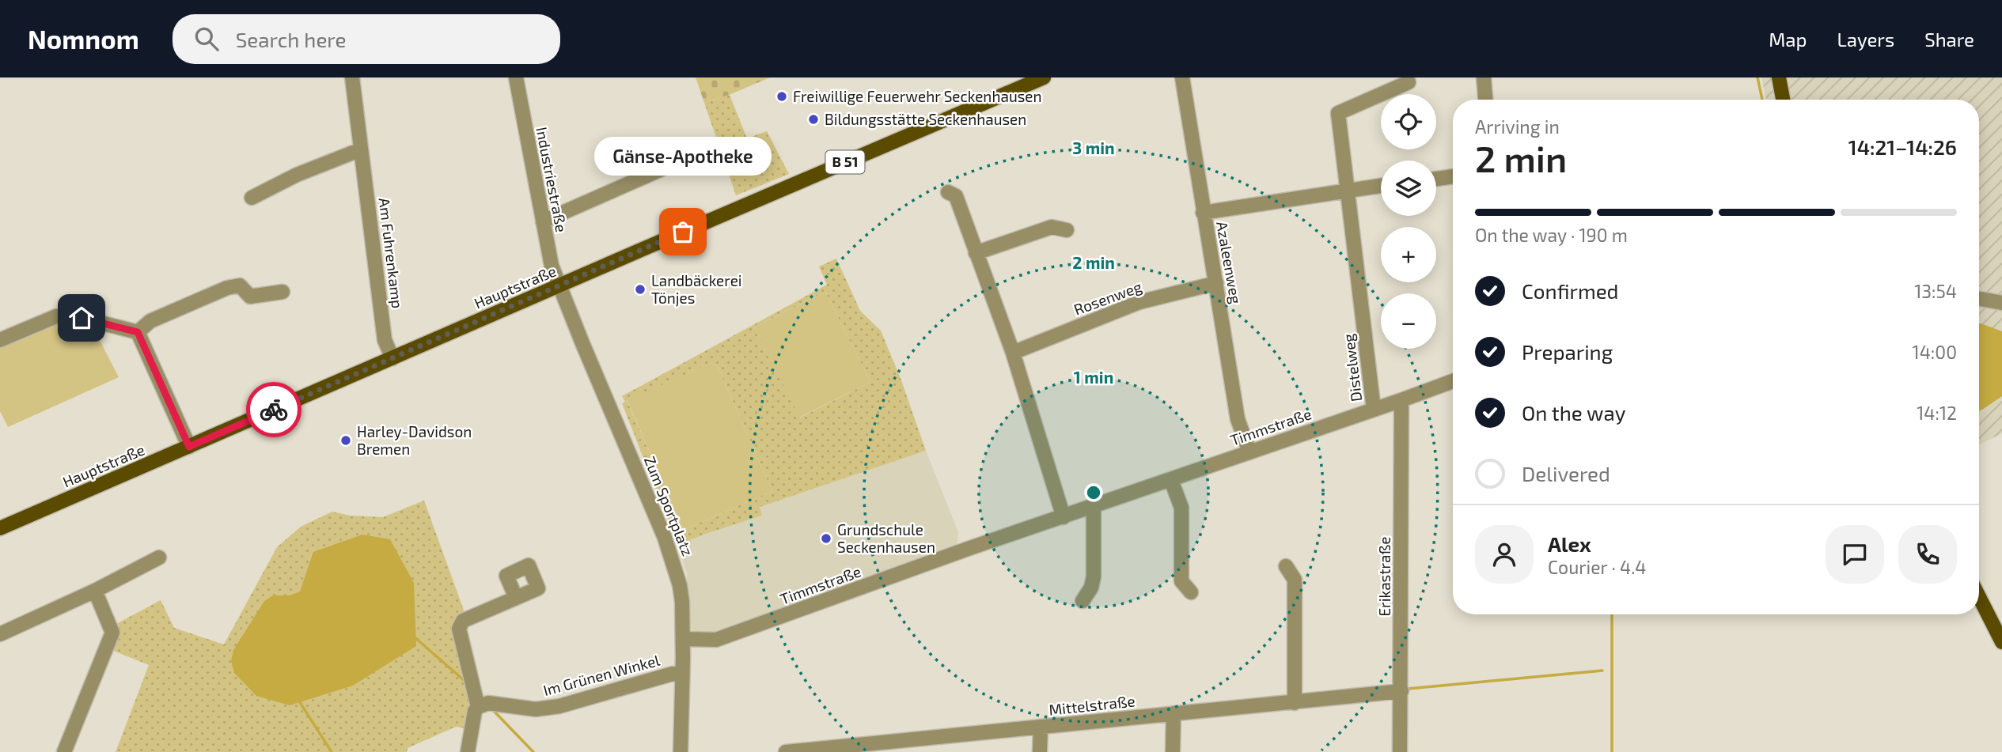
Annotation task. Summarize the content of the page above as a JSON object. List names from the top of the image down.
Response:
{
  "streets": {
    "main road": ["B 51", "Hauptstraße"],
    "street": [
      "Industriestraße",
      "Am Fuhrenkamp",
      "Azaleenweg",
      "Rosenweg",
      "Distelweg",
      "Timmstraße",
      "Zum Sportplatz",
      "Erikastraße",
      "Im Grünen Winkel",
      "Mittelstraße"
    ]
  },
  "crossings": [
    ["Industriestraße", "Hauptstraße"],
    ["Industriestraße", "Zum Sportplatz"],
    ["Am Fuhrenkamp", "Hauptstraße"],
    ["Azaleenweg", "Rosenweg"],
    ["Azaleenweg", "Timmstraße"],
    ["Hauptstraße", "Zum Sportplatz"],
    ["Distelweg", "Timmstraße"],
    ["Timmstraße", "Zum Sportplatz"],
    ["Timmstraße", "Erikastraße"],
    ["Zum Sportplatz", "Im Grünen Winkel"],
    ["Erikastraße", "Mittelstraße"]
  ],
  "places": [
    "Freiwillige Feuerwehr Seckenhausen",
    "Bildungsstätte Seckenhausen",
    "Gänse-Apotheke",
    "Landbäckerei Tönjes",
    "Harley-Davidson Bremen",
    "Grundschule Seckenhausen"
  ],
  "page": {
    "header": "Nomnom",
    "search": "Search here",
    "nav": ["Map", "Layers", "Share"],
    "map_buttons": ["+", "−"],
    "heading": ["2 min", "Arriving in", "14:21–14:26"],
    "panel": ["Alex", "Courier · 4.4"],
    "bubble": "Gänse-Apotheke",
    "bar": "On the way · 190 m",
    "list": [
      ["Confirmed", "13:54"],
      ["Preparing", "14:00"],
      ["On the way", "14:12"],
      "Delivered"
    ]
  },
  "rings": ["3 min", "2 min", "1 min"]
}
